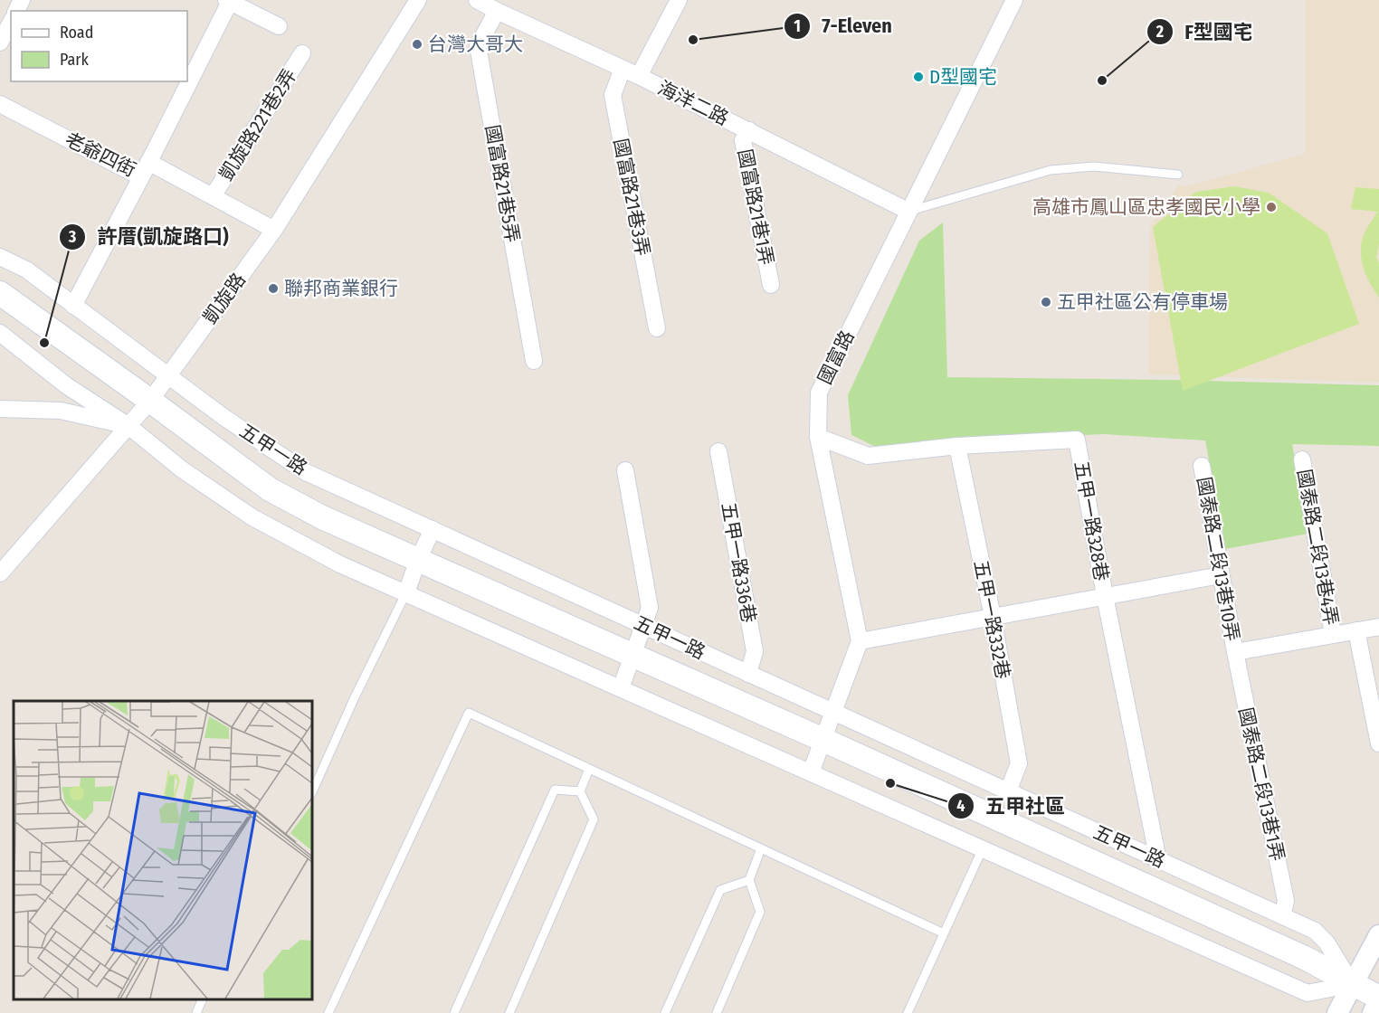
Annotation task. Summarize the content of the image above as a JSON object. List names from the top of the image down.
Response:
{
  "streets": {
    "main road": ["五甲一路"],
    "street": [
      "海洋二路",
      "凱旋路221巷2弄",
      "老爺四街",
      "國富路21巷5弄",
      "國富路21巷3弄",
      "國富路21巷1弄",
      "凱旋路",
      "國富路",
      "五甲一路328巷",
      "國泰路二段13巷4弄",
      "國泰路二段13巷10弄",
      "五甲一路336巷",
      "五甲一路332巷",
      "國泰路二段13巷1弄"
    ]
  },
  "crossings": [
    ["海洋二路", "國富路21巷5弄"],
    ["海洋二路", "國富路21巷3弄"],
    ["海洋二路", "國富路21巷1弄"],
    ["海洋二路", "國富路"],
    ["凱旋路", "五甲一路"],
    ["國富路", "五甲一路328巷"],
    ["五甲一路", "五甲一路328巷"],
    ["五甲一路", "五甲一路336巷"],
    ["五甲一路", "五甲一路332巷"],
    ["五甲一路", "國泰路二段13巷1弄"],
    ["五甲一路328巷", "五甲一路332巷"],
    ["國泰路二段13巷10弄", "國泰路二段13巷1弄"]
  ],
  "places": [
    "7-Eleven",
    "台灣大哥大",
    "D型國宅",
    "F型國宅",
    "高雄市鳳山區忠孝國民小學",
    "聯邦商業銀行",
    "五甲社區公有停車場",
    "許厝(凱旋路口)",
    "五甲社區"
  ],
  "legend": ["Road", "Park"]
}
